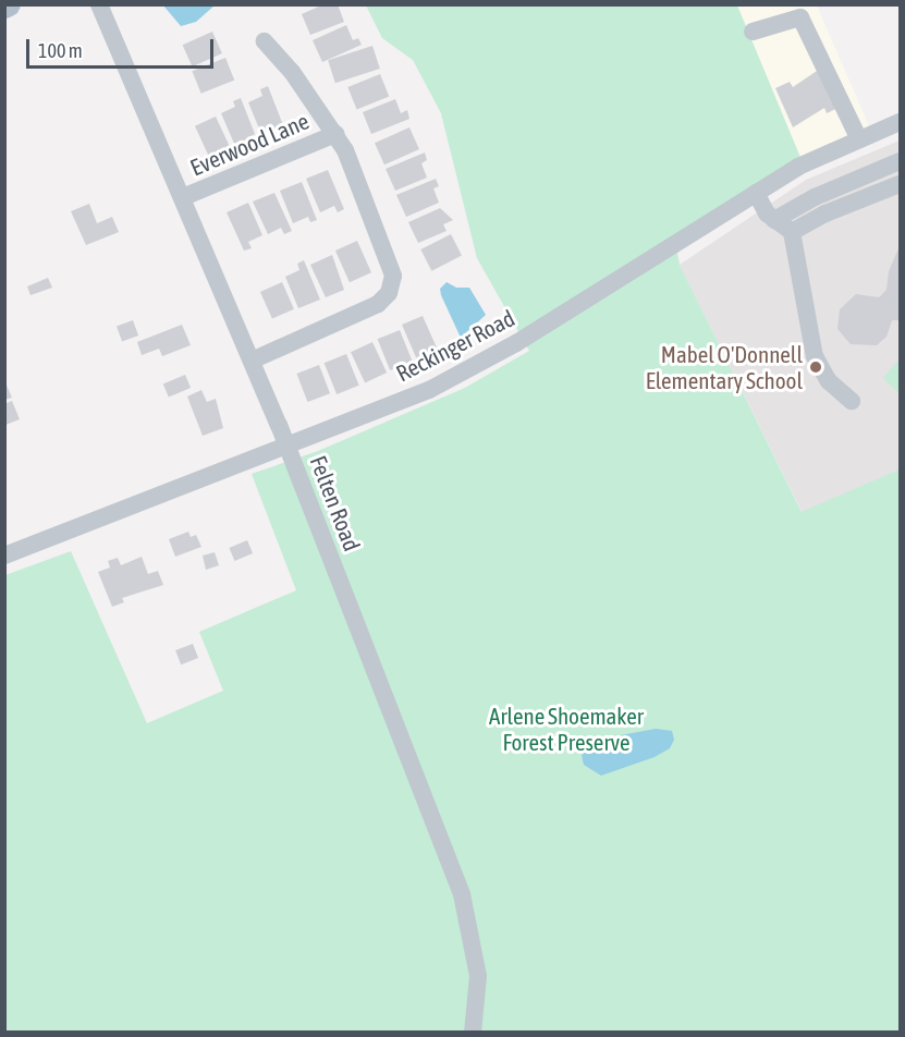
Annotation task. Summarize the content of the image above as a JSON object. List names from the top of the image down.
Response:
{
  "streets": {
    "street": ["Everwood Lane", "Reckinger Road", "Felten Road"]
  },
  "crossings": [
    ["Everwood Lane", "Felten Road"],
    ["Reckinger Road", "Felten Road"]
  ],
  "parks": ["Arlene Shoemaker Forest Preserve"],
  "places": ["Mabel O'Donnell Elementary School"],
  "scale_bar": "100 m"
}
